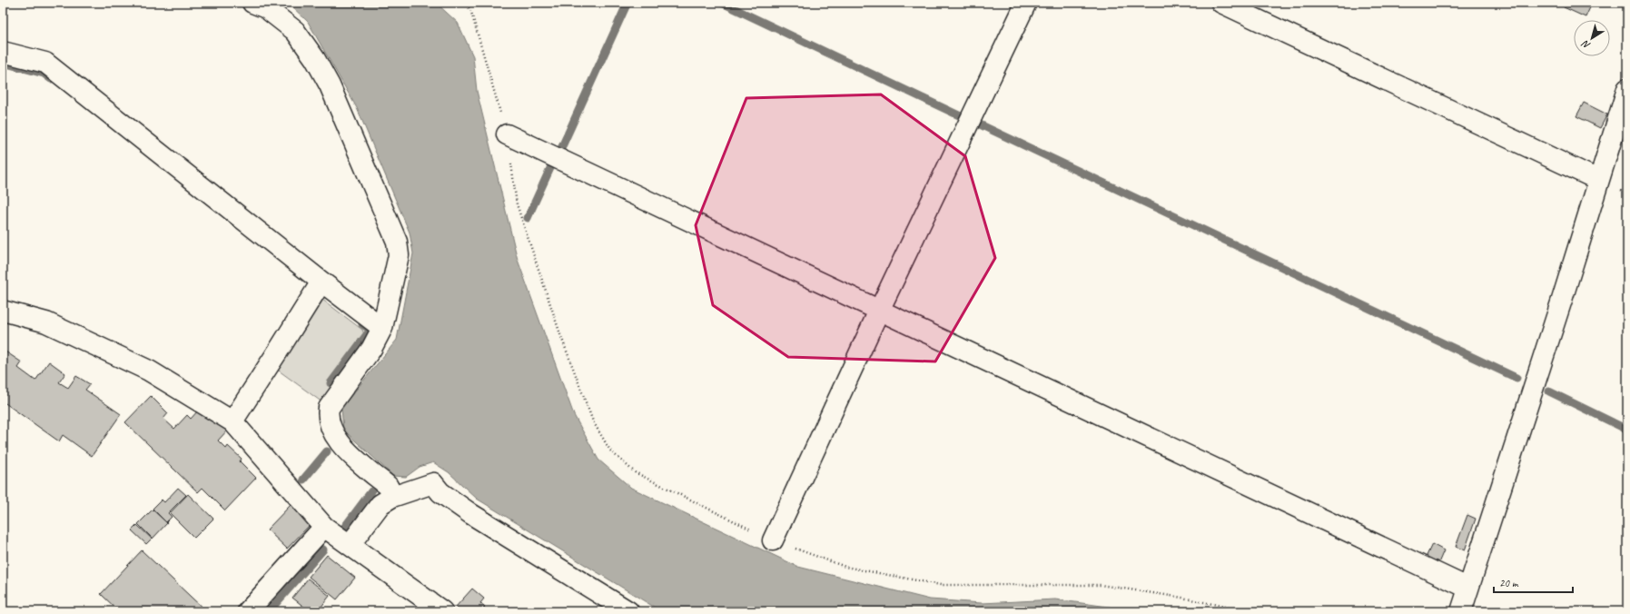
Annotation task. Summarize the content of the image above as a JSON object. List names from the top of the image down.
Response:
{
  "scale_bar": "20 m",
  "north": "bottom left"
}
